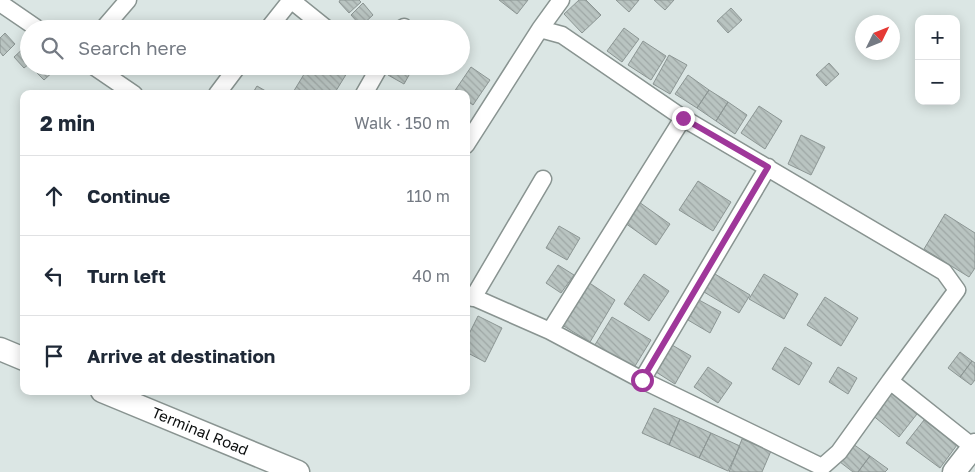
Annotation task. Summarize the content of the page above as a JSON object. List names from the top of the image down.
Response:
{
  "streets": {
    "street": ["Terminal Road"]
  },
  "north": "top right",
  "page": {
    "map_buttons": ["+", "−"],
    "search": "Search here",
    "heading": ["2 min", "Walk · 150 m"],
    "list": [
      ["Continue", "110 m"],
      ["Turn left", "40 m"],
      "Arrive at destination"
    ]
  }
}
